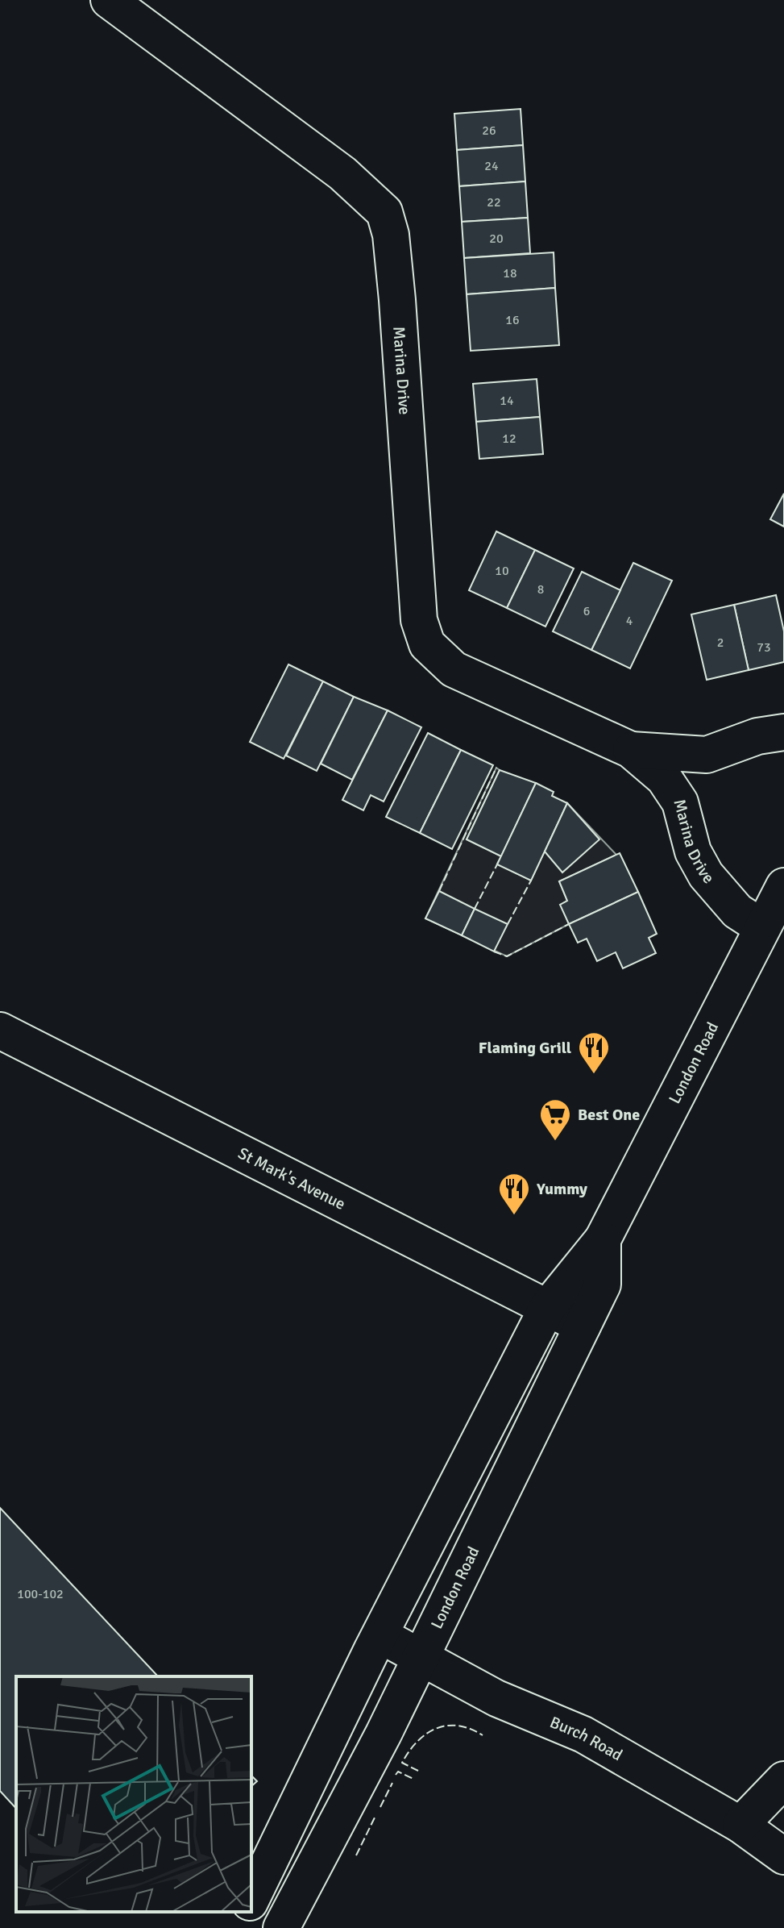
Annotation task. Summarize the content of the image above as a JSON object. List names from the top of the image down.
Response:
{
  "streets": {
    "street": [
      "Marina Drive",
      "London Road",
      "St Mark's Avenue",
      "Burch Road"
    ]
  },
  "crossings": [
    ["Marina Drive", "London Road"],
    ["London Road", "St Mark's Avenue"],
    ["London Road", "Burch Road"]
  ],
  "places": {
    "restaurant": ["Flaming Grill", "Yummy"],
    "supermarket": ["Best One"]
  },
  "house_numbers": [
    "26",
    "24",
    "22",
    "20",
    "18",
    "16",
    "14",
    "12",
    "10",
    "8",
    "6",
    "4",
    "2",
    "73",
    "100-102"
  ]
}
